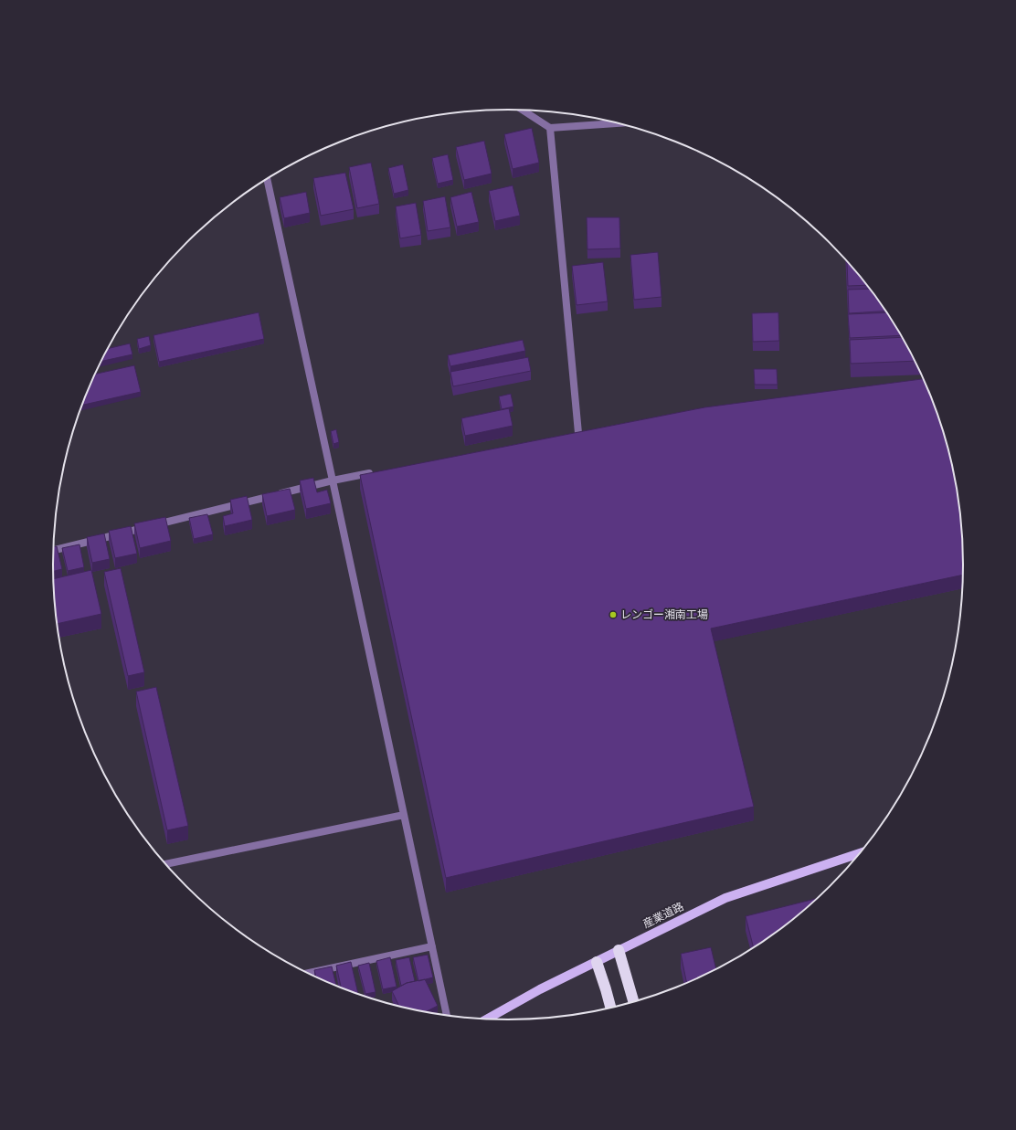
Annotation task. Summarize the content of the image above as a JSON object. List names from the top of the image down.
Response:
{
  "streets": {
    "main road": ["産業道路"]
  },
  "places": ["レンゴー湘南工場"]
}
